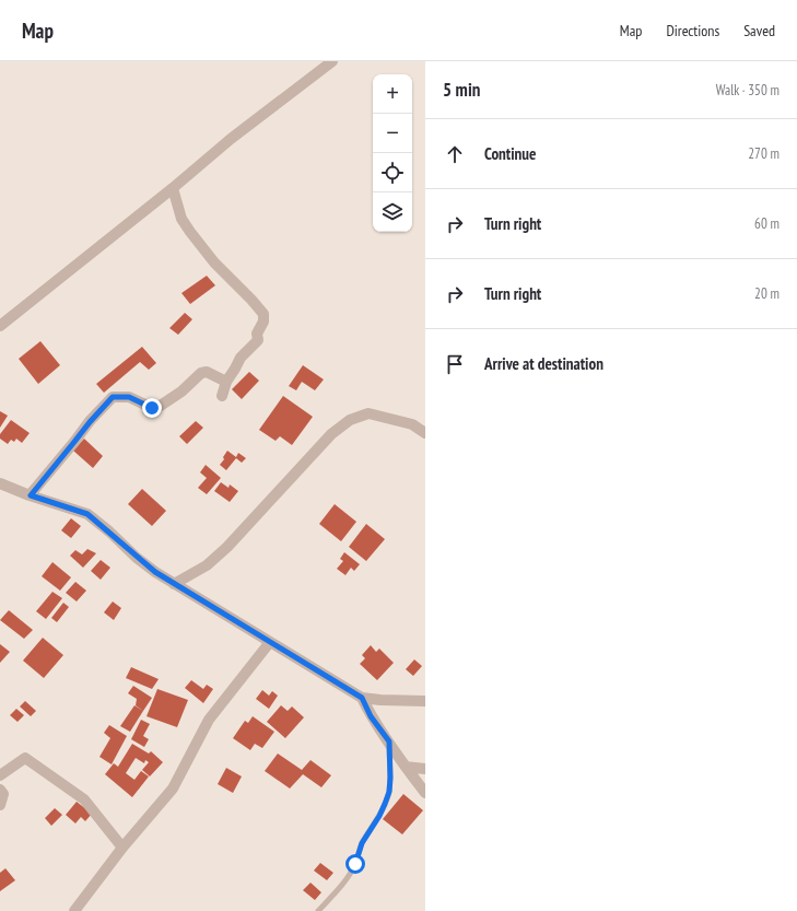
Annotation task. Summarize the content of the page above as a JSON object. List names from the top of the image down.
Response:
{
  "page": {
    "header": "Map",
    "nav": ["Map", "Directions", "Saved"],
    "heading": ["5 min", "Walk · 350 m"],
    "map_buttons": ["+", "−"],
    "list": [
      ["Continue", "270 m"],
      ["Turn right", "60 m"],
      ["Turn right", "20 m"],
      "Arrive at destination"
    ]
  }
}
